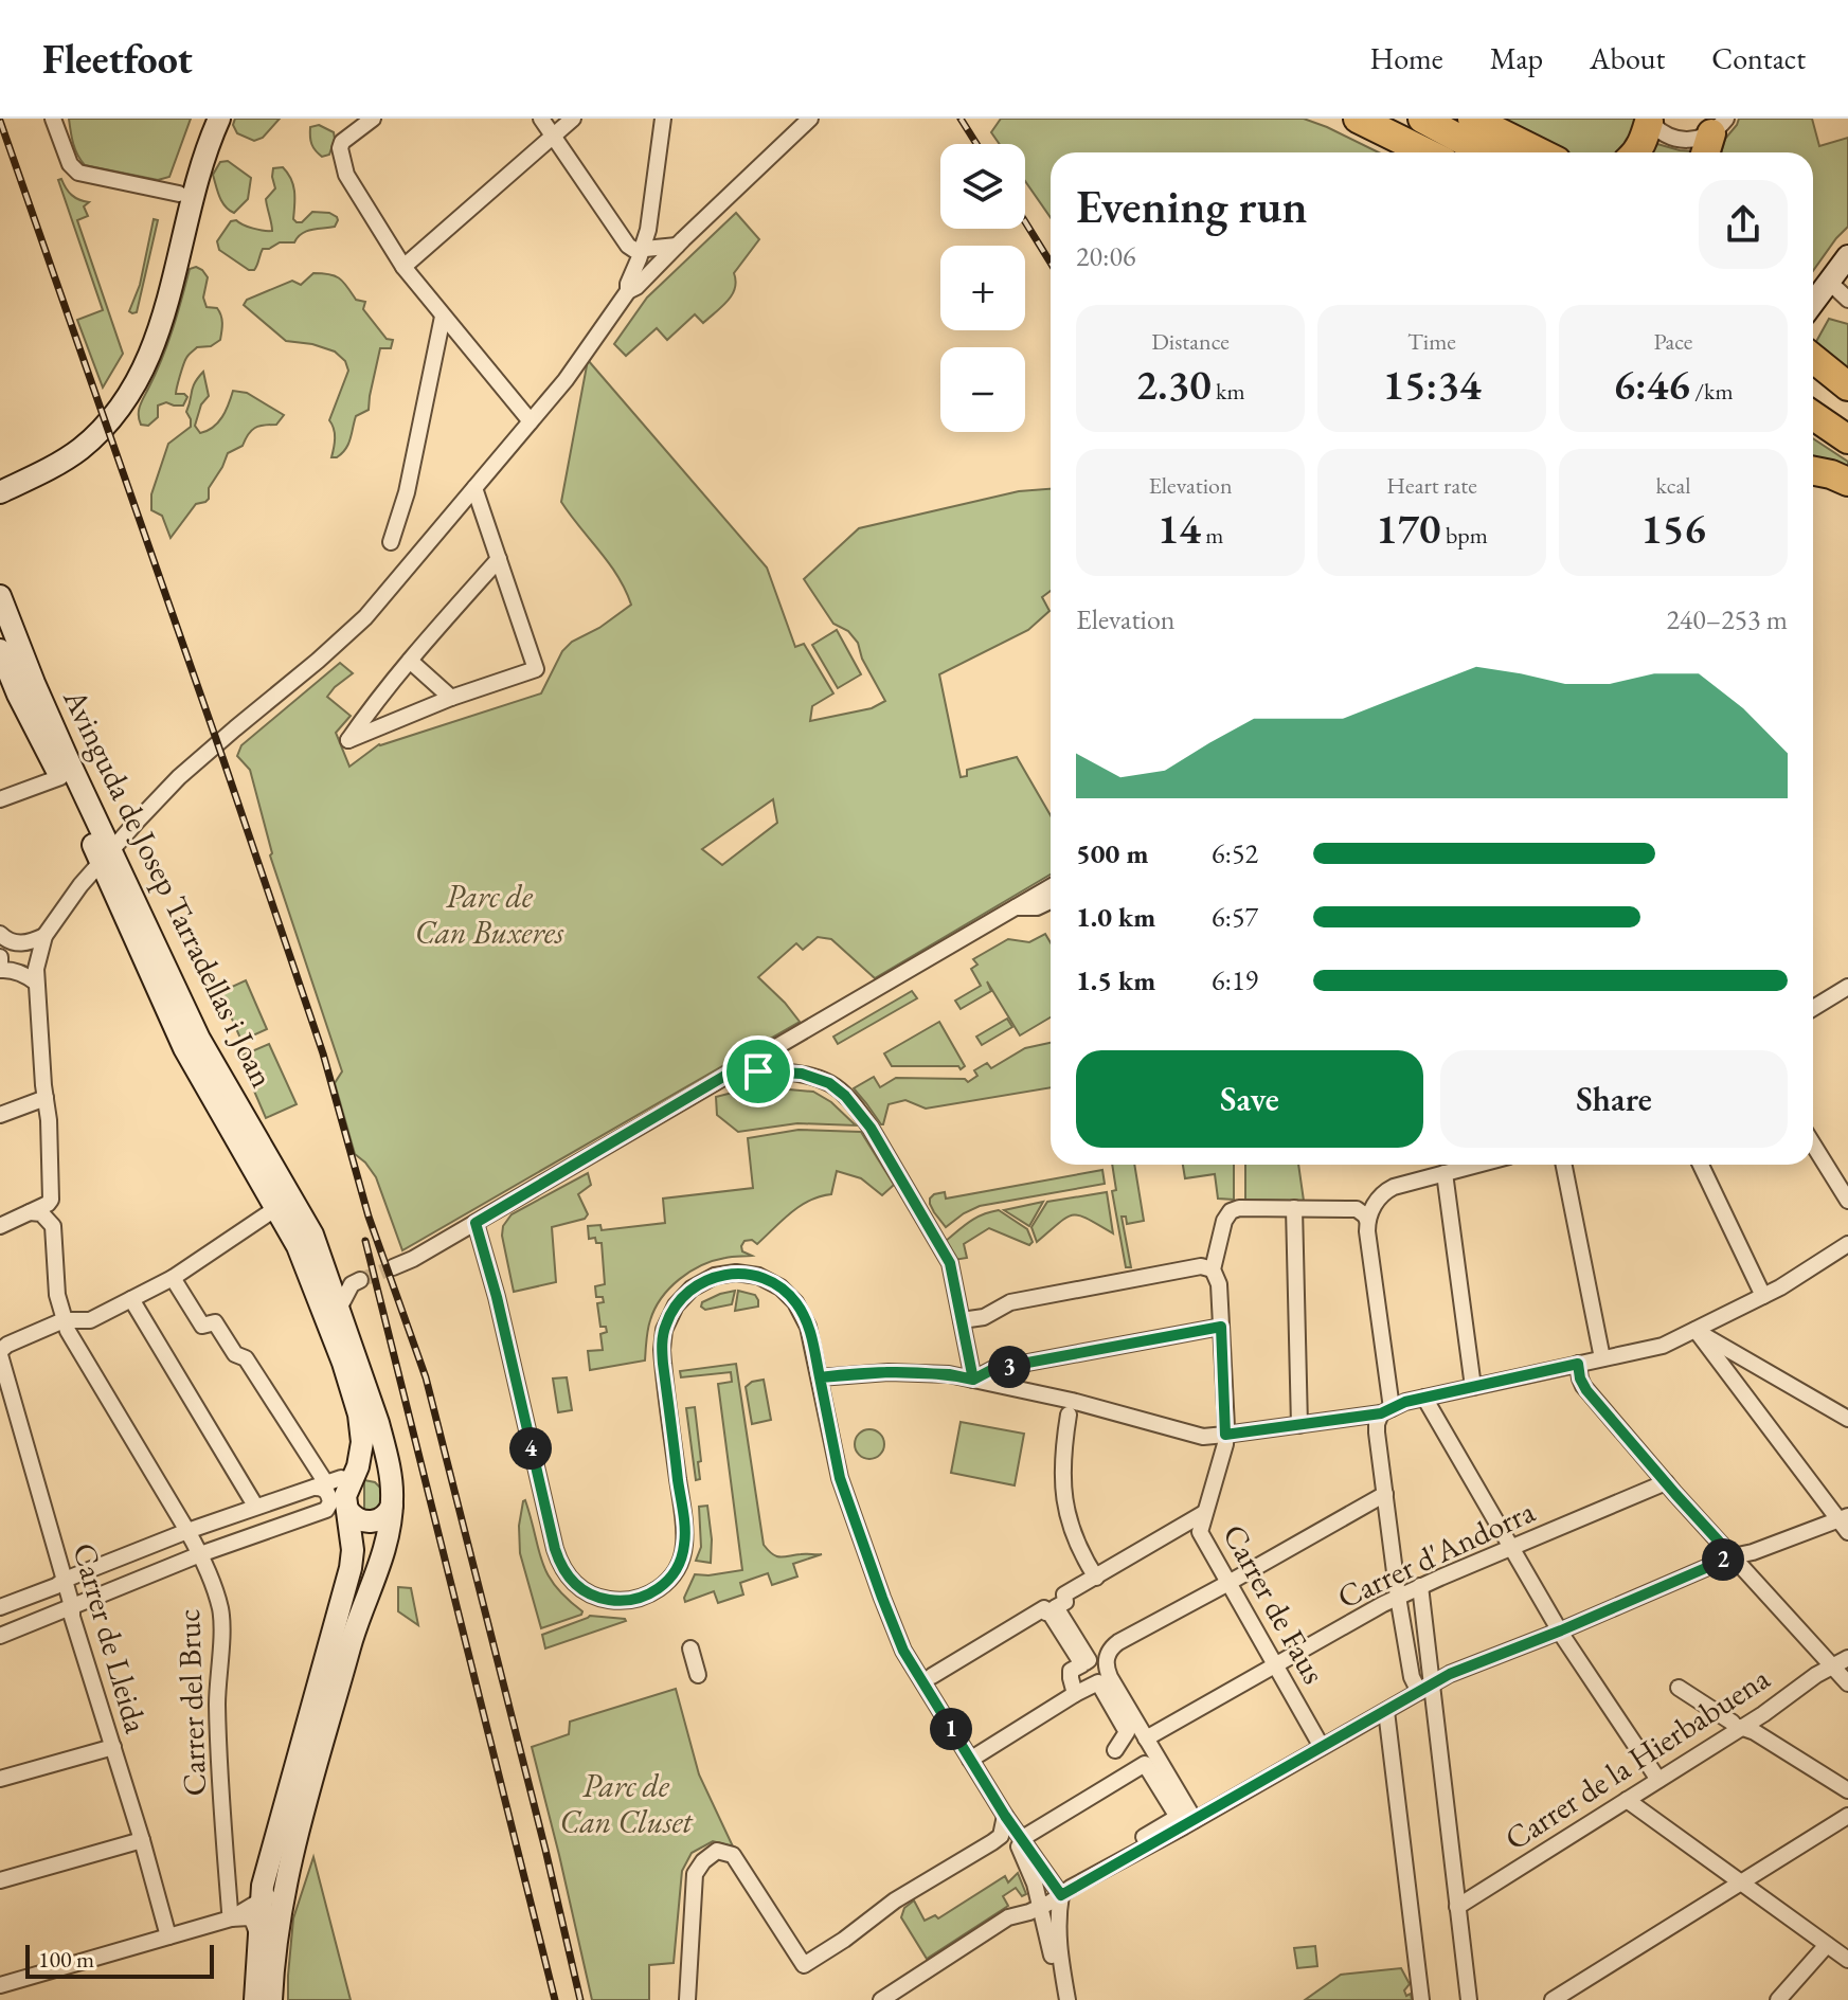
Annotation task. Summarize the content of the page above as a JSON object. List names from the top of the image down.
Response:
{
  "streets": {
    "street": [
      "Avinguda de Josep Tarradellas i Joan",
      "Carrer d'Andorra",
      "Carrer de Faus",
      "Carrer de Lleida",
      "Carrer del Bruc",
      "Carrer de la Hierbabuena"
    ]
  },
  "crossings": [
    ["Carrer d'Andorra", "Carrer de Faus"]
  ],
  "parks": ["Parc de Can Buxeres", "Parc de Can Cluset"],
  "scale_bar": "100 m",
  "page": {
    "header": "Fleetfoot",
    "nav": [
      "Home",
      "Map",
      "About",
      "Contact"
    ],
    "map_buttons": ["+", "−"],
    "heading": ["Evening run", "20:06"],
    "stats": [
      ["Distance", "2.30 km"],
      ["Time", "15:34"],
      ["Pace", "6:46 /km"],
      ["Elevation", "14 m"],
      ["Heart rate", "170 bpm"],
      ["kcal", "156"]
    ],
    "chart": ["Elevation", "240–253 m"],
    "list": [
      {
        "name": "500 m",
        "note": "6:52"
      },
      {
        "name": "1.0 km",
        "note": "6:57"
      },
      {
        "name": "1.5 km",
        "note": "6:19"
      }
    ],
    "buttons": ["Save", "Share"],
    "pins": [
      "3",
      "4",
      "2",
      "1"
    ],
    "scale": "100 m"
  }
}
